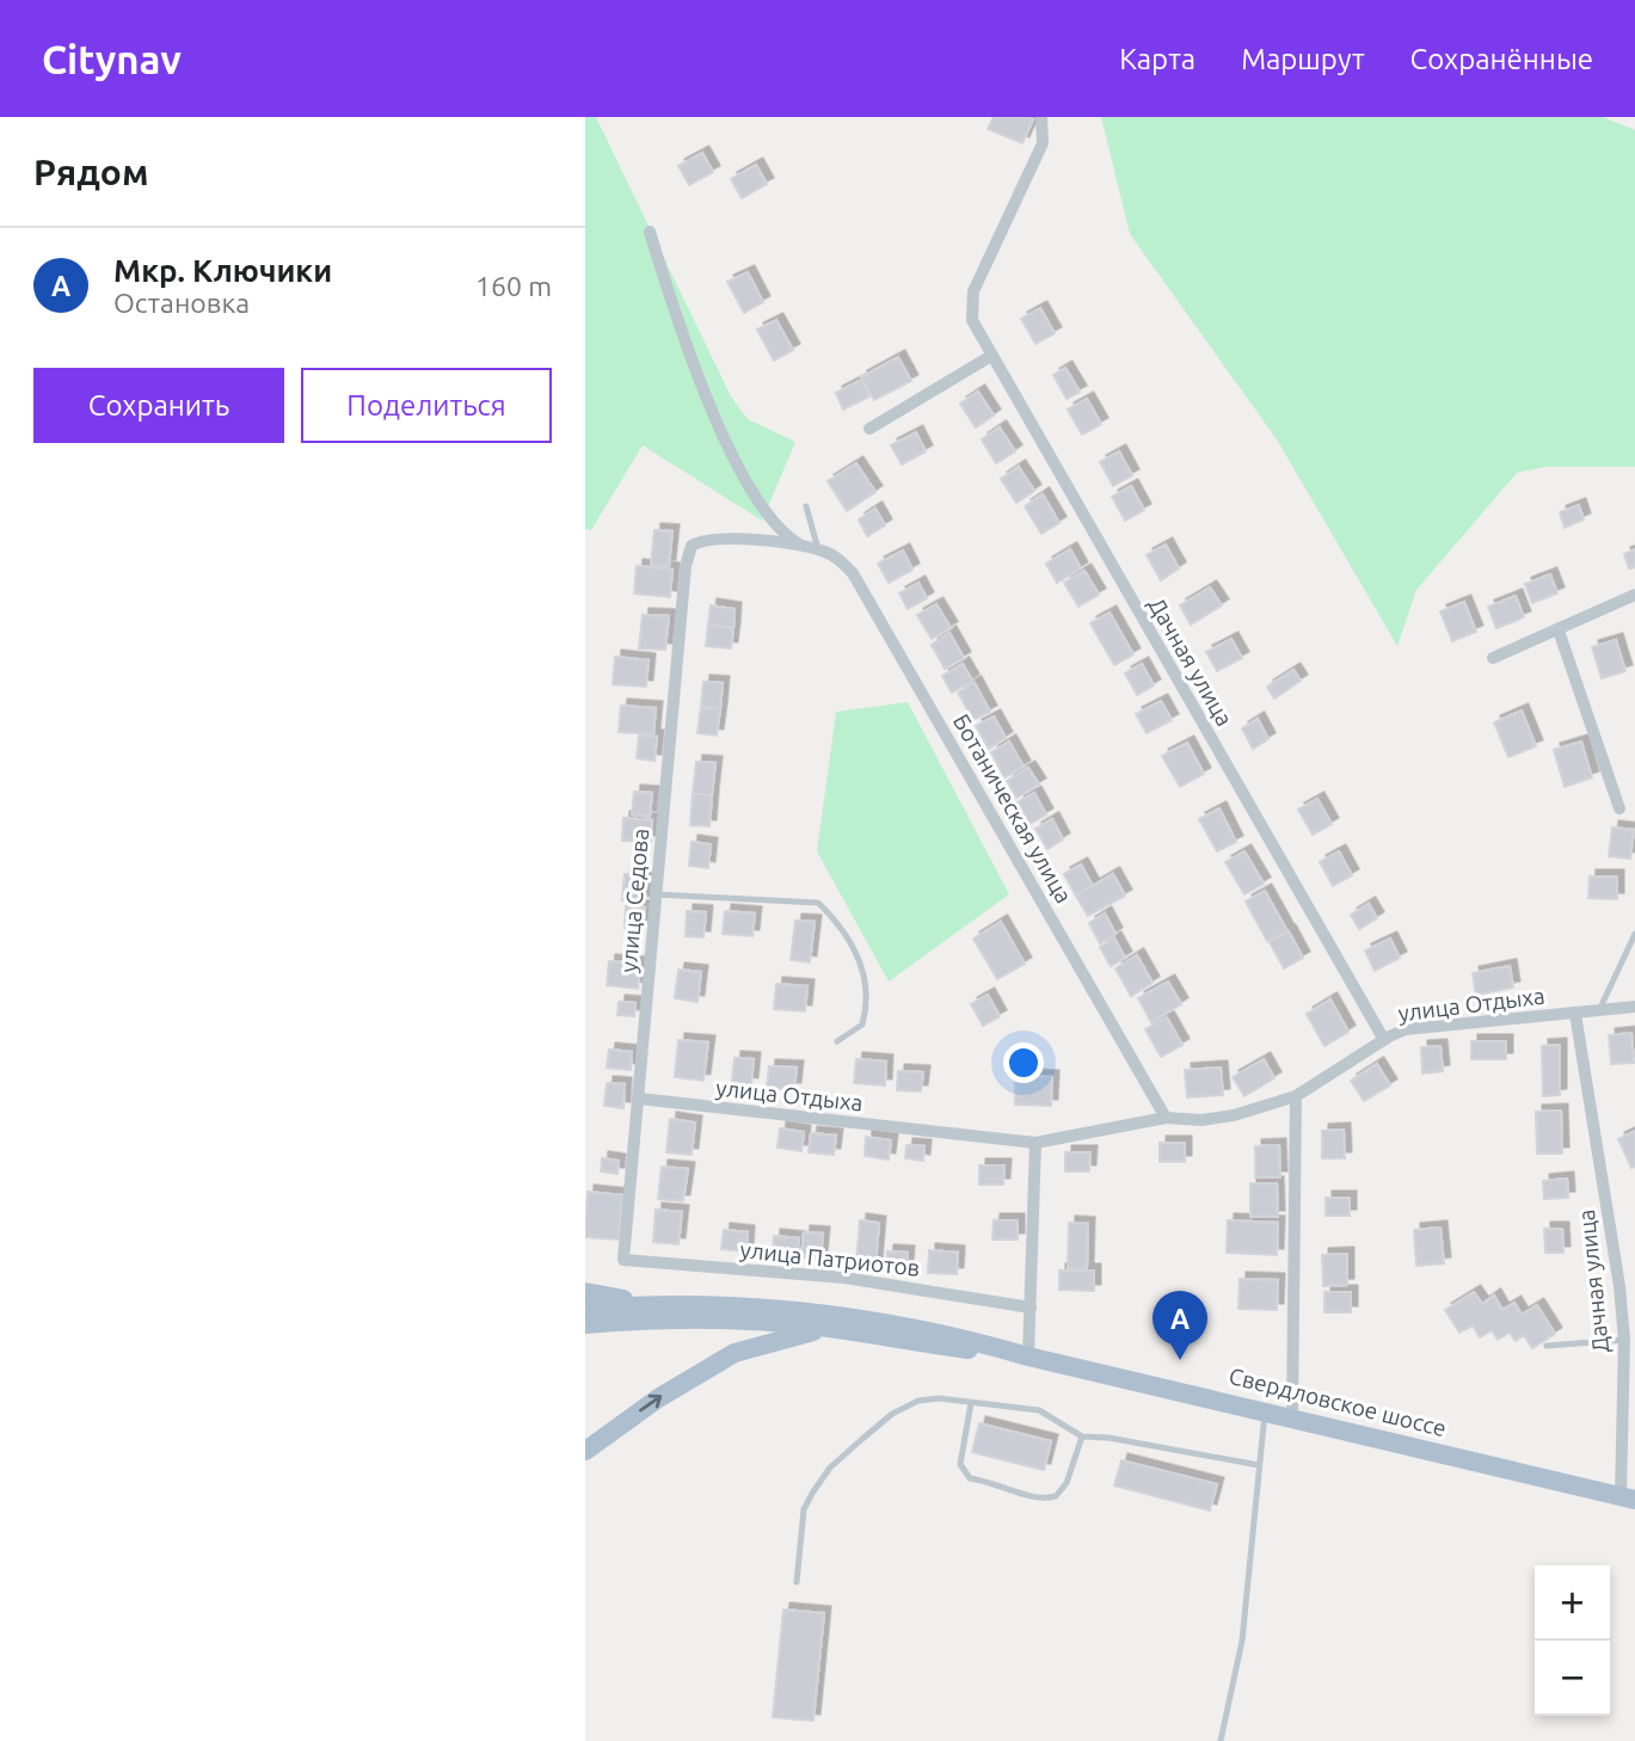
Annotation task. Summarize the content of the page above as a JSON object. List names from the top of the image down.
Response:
{
  "streets": {
    "main road": ["Свердловское шоссе"],
    "street": [
      "Дачная улица",
      "Ботаническая улица",
      "улица Седова",
      "улица Отдыха",
      "улица Патриотов"
    ]
  },
  "crossings": [
    ["Дачная улица", "улица Отдыха"],
    ["Дачная улица", "Свердловское шоссе"],
    ["Ботаническая улица", "улица Седова"],
    ["Ботаническая улица", "улица Отдыха"],
    ["улица Седова", "улица Отдыха"],
    ["улица Седова", "улица Патриотов"]
  ],
  "page": {
    "header": "Citynav",
    "nav": ["Карта", "Маршрут", "Сохранённые"],
    "heading": "Рядом",
    "list": [
      {
        "mark": "A",
        "name": "Мкр. Ключики",
        "note": "Остановка",
        "value": "160 m"
      }
    ],
    "buttons": ["Сохранить", "Поделиться"],
    "pins": "A",
    "map_buttons": ["+", "−"]
  }
}
